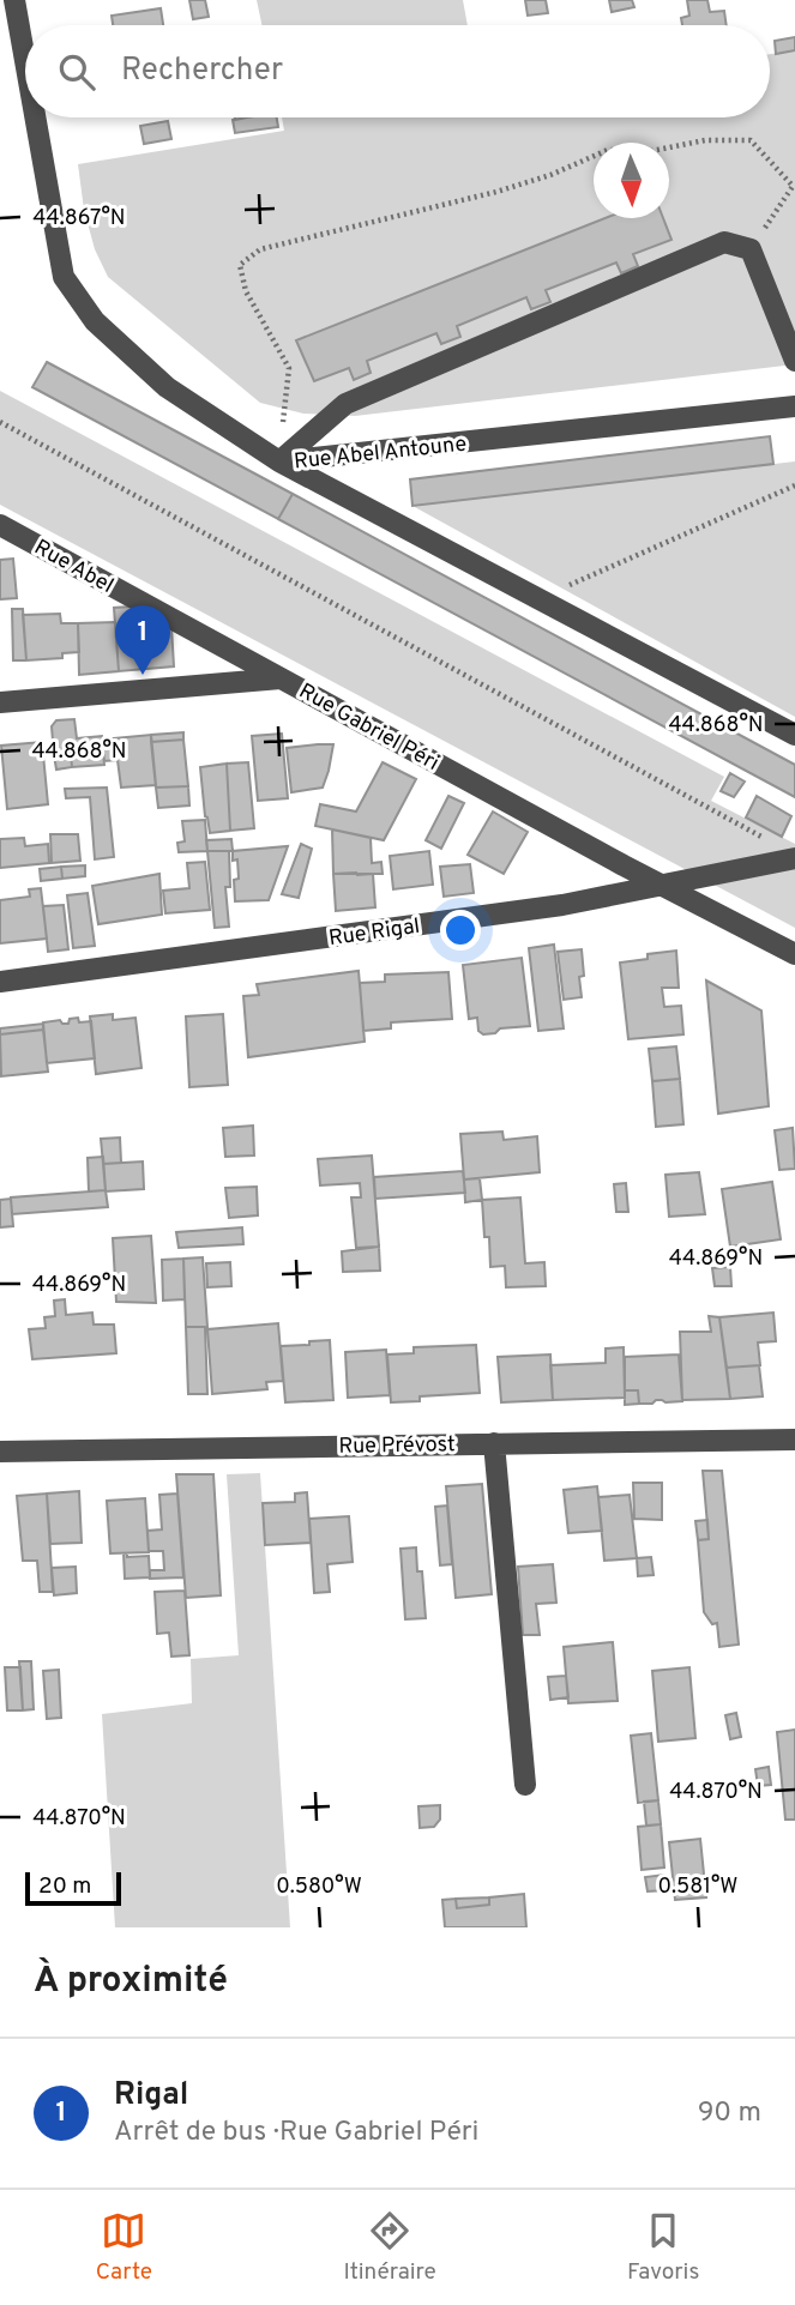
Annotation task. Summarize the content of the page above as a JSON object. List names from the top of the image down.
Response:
{
  "streets": {
    "street": [
      "Rue Abel Antoune",
      "Rue Abel",
      "Rue Gabriel Péri",
      "Rue Rigal",
      "Rue Prévost"
    ]
  },
  "crossings": [
    ["Rue Abel", "Rue Gabriel Péri"],
    ["Rue Gabriel Péri", "Rue Rigal"]
  ],
  "scale_bar": "20 m",
  "north": "bottom",
  "page": {
    "search": "Rechercher",
    "pins": "1",
    "scale": "20 m",
    "heading": "À proximité",
    "list": [
      {
        "mark": "1",
        "name": "Rigal",
        "note": "Arrêt de bus · Rue Gabriel Péri",
        "value": "90 m"
      }
    ],
    "nav": ["Carte", "Itinéraire", "Favoris"]
  },
  "coordinates": [
    "44.867°N",
    "44.868°N",
    "44.869°N",
    "44.870°N",
    "0.580°W",
    "0.581°W"
  ]
}
